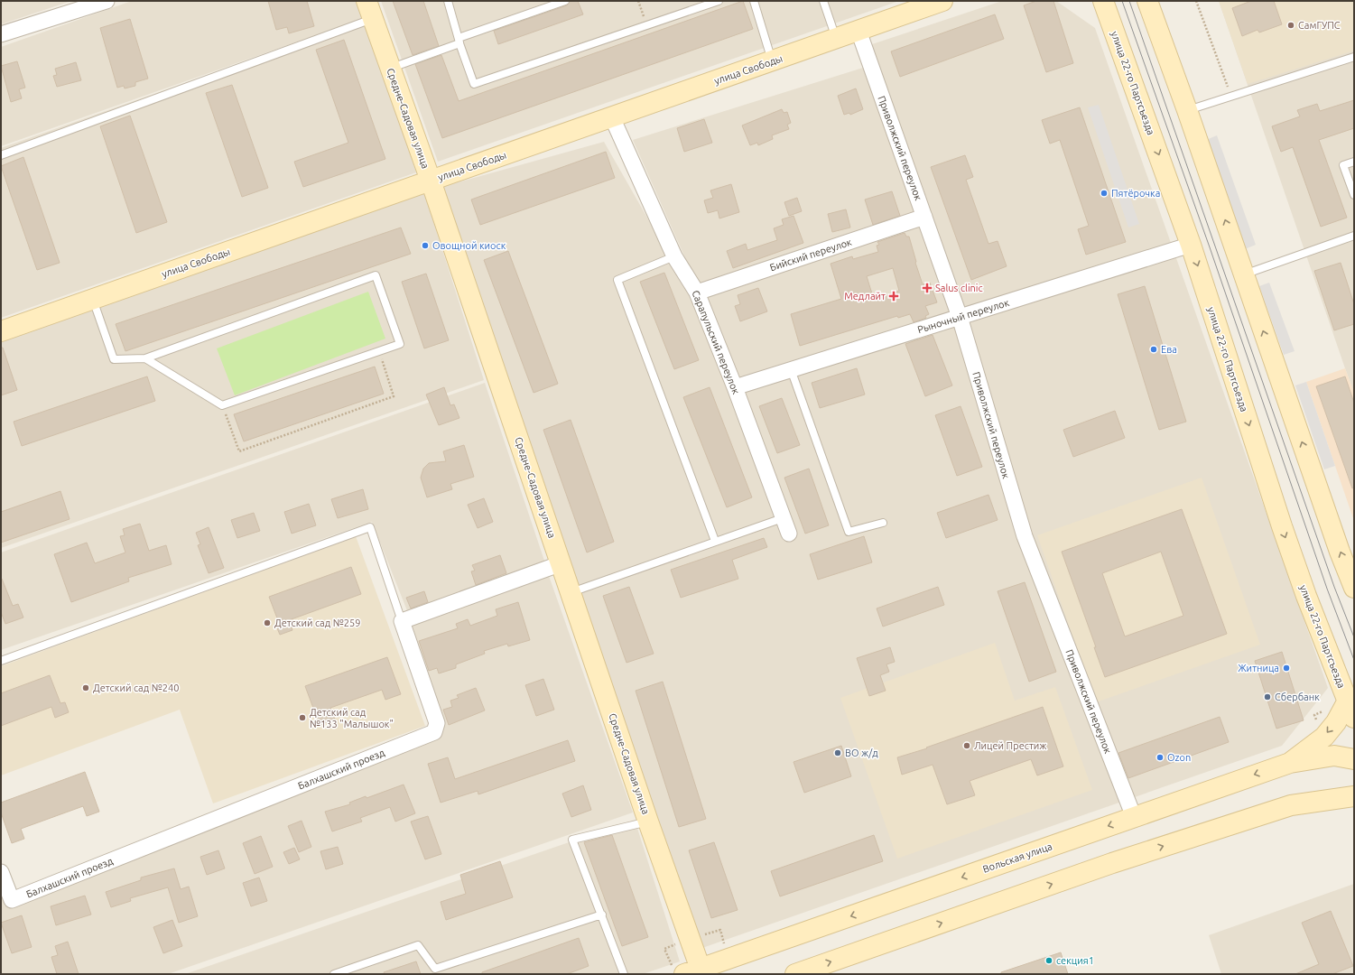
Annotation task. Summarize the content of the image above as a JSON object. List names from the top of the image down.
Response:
{
  "streets": {
    "main road": [
      "улица Свободы",
      "улица 22-го Партсъезда",
      "Средне-Садовая улица",
      "Вольская улица"
    ],
    "street": [
      "Приволжский переулок",
      "Бийский переулок",
      "Рыночный переулок",
      "Сарапульский переулок",
      "Балхашский проезд"
    ]
  },
  "crossings": [
    ["улица Свободы", "Средне-Садовая улица"],
    ["улица Свободы", "Приволжский переулок"],
    ["улица Свободы", "Сарапульский переулок"],
    ["улица 22-го Партсъезда", "Рыночный переулок"],
    ["Средне-Садовая улица", "Вольская улица"],
    ["Приволжский переулок", "Бийский переулок"],
    ["Приволжский переулок", "Рыночный переулок"],
    ["Приволжский переулок", "Вольская улица"],
    ["Бийский переулок", "Сарапульский переулок"],
    ["Рыночный переулок", "Сарапульский переулок"]
  ],
  "places": {
    "other": [
      "СамГУПС",
      "Пятёрочка",
      "Овощной киоск",
      "Ева",
      "Детский сад №259",
      "Житница",
      "Детский сад №240",
      "Сбербанк",
      "Детский сад №133 \"Малышок\"",
      "Лицей Престиж",
      "ВО ж/д",
      "Ozon",
      "секция1"
    ],
    "health": ["Salus clinic", "Медлайт"]
  }
}
